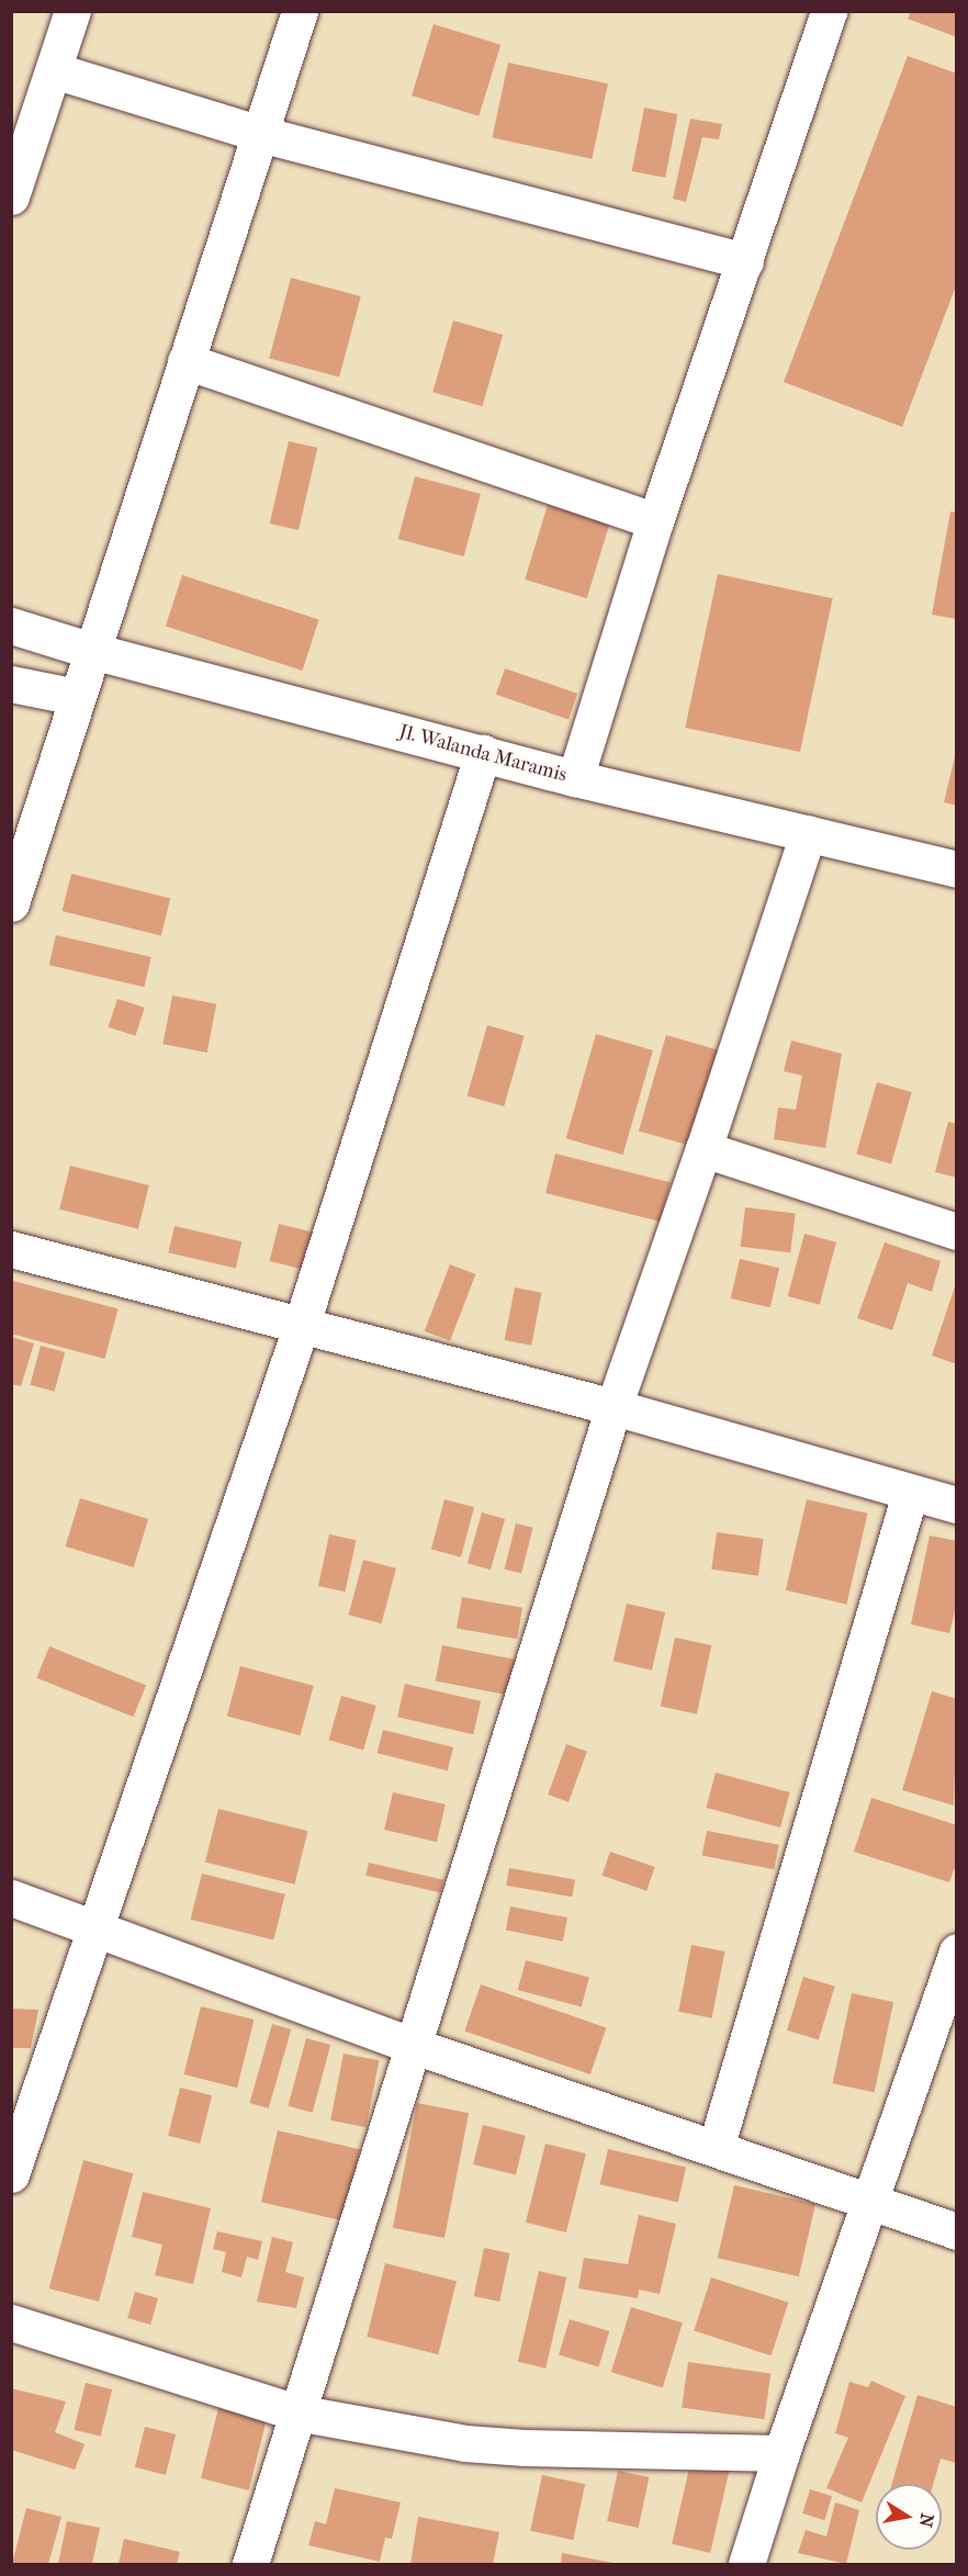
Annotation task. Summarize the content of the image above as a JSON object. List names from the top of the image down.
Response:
{
  "streets": {
    "street": ["Jl. Walanda Maramis"]
  },
  "north": "right"
}
